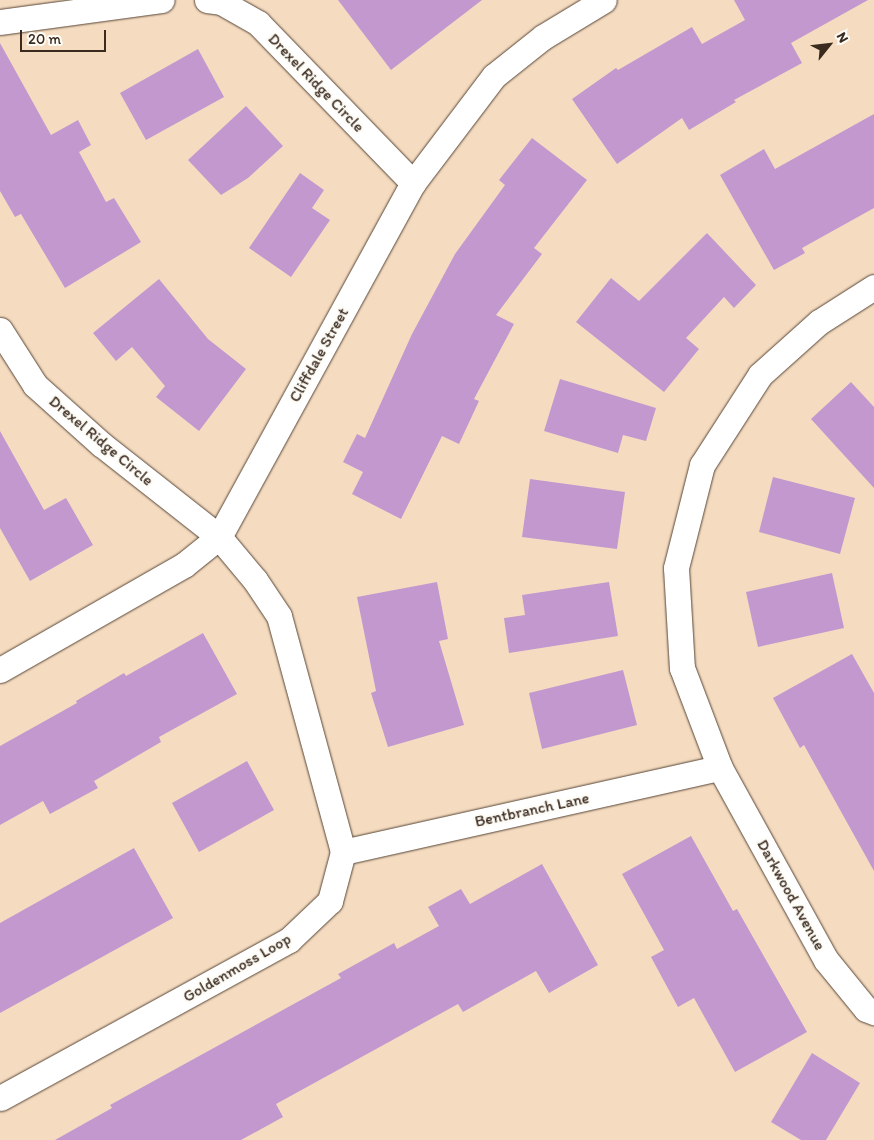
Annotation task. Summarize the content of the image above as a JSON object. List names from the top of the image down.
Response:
{
  "streets": {
    "street": [
      "Drexel Ridge Circle",
      "Cliffdale Street",
      "Bentbranch Lane",
      "Darkwood Avenue",
      "Goldenmoss Loop"
    ]
  },
  "crossings": [
    ["Drexel Ridge Circle", "Cliffdale Street"],
    ["Bentbranch Lane", "Darkwood Avenue"],
    ["Bentbranch Lane", "Goldenmoss Loop"]
  ],
  "scale_bar": "20 m",
  "north": "top right"
}
